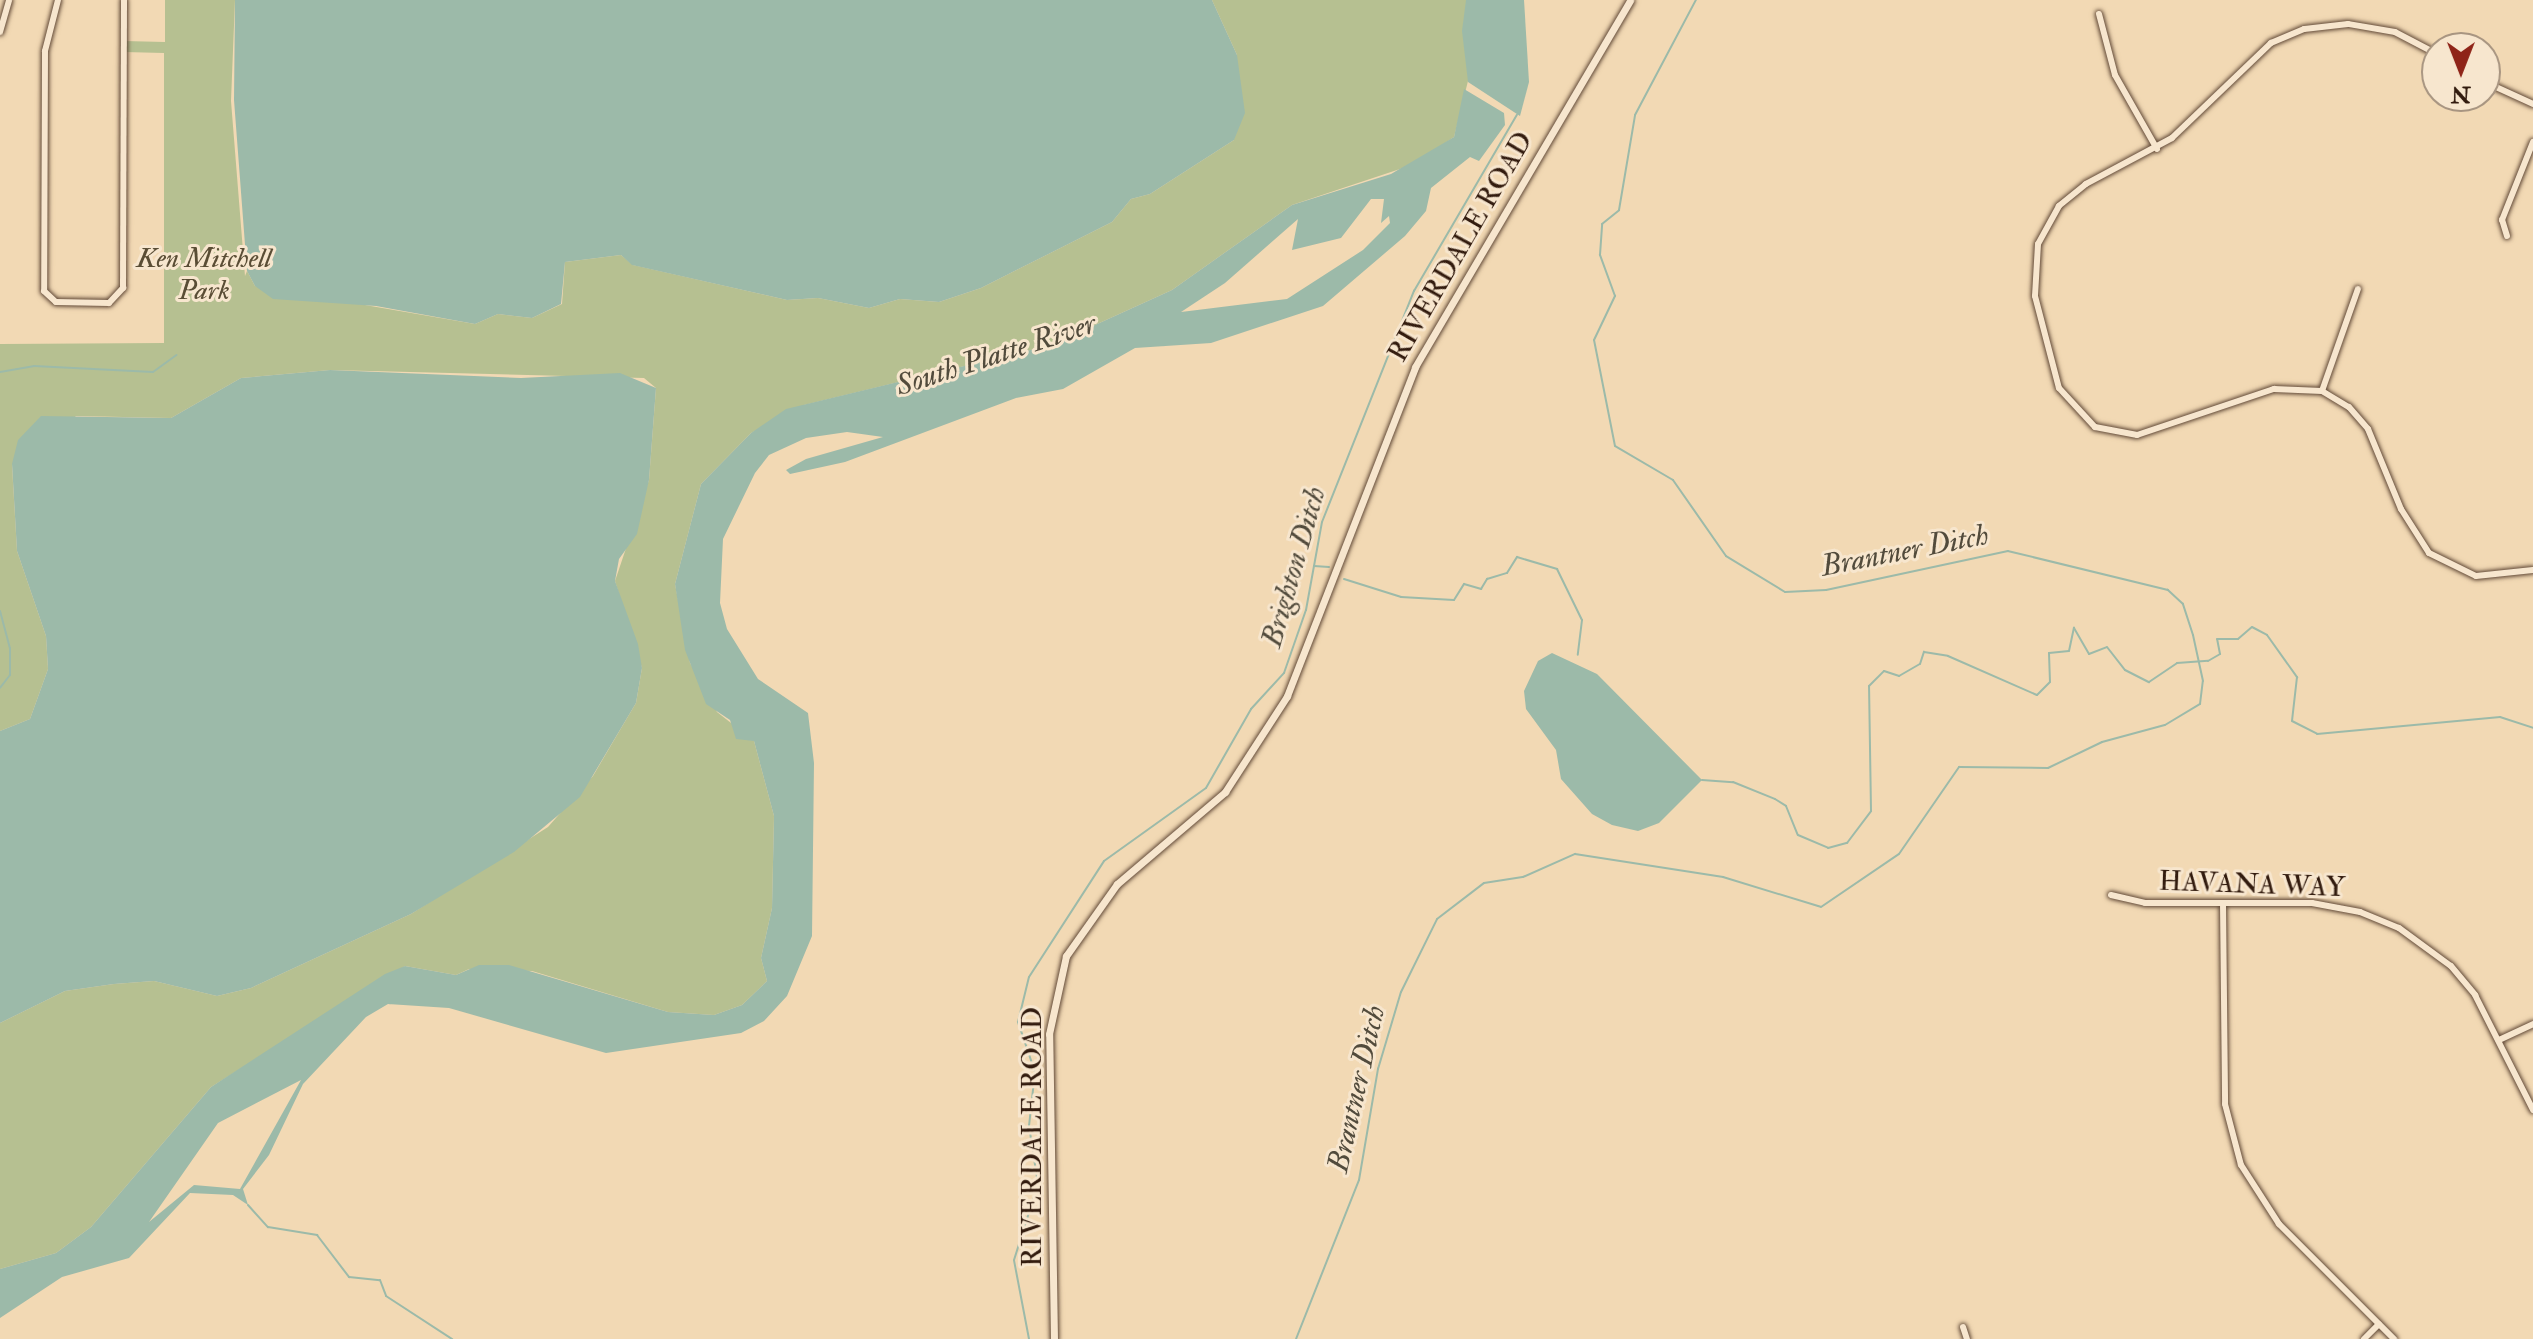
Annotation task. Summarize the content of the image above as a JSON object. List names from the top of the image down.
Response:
{
  "streets": {
    "street": ["RIVERDALE ROAD", "HAVANA WAY"]
  },
  "water": ["South Platte River", "Brantner Ditch", "Brighton Ditch"],
  "parks": ["Ken Mitchell Park"],
  "north": "bottom"
}
